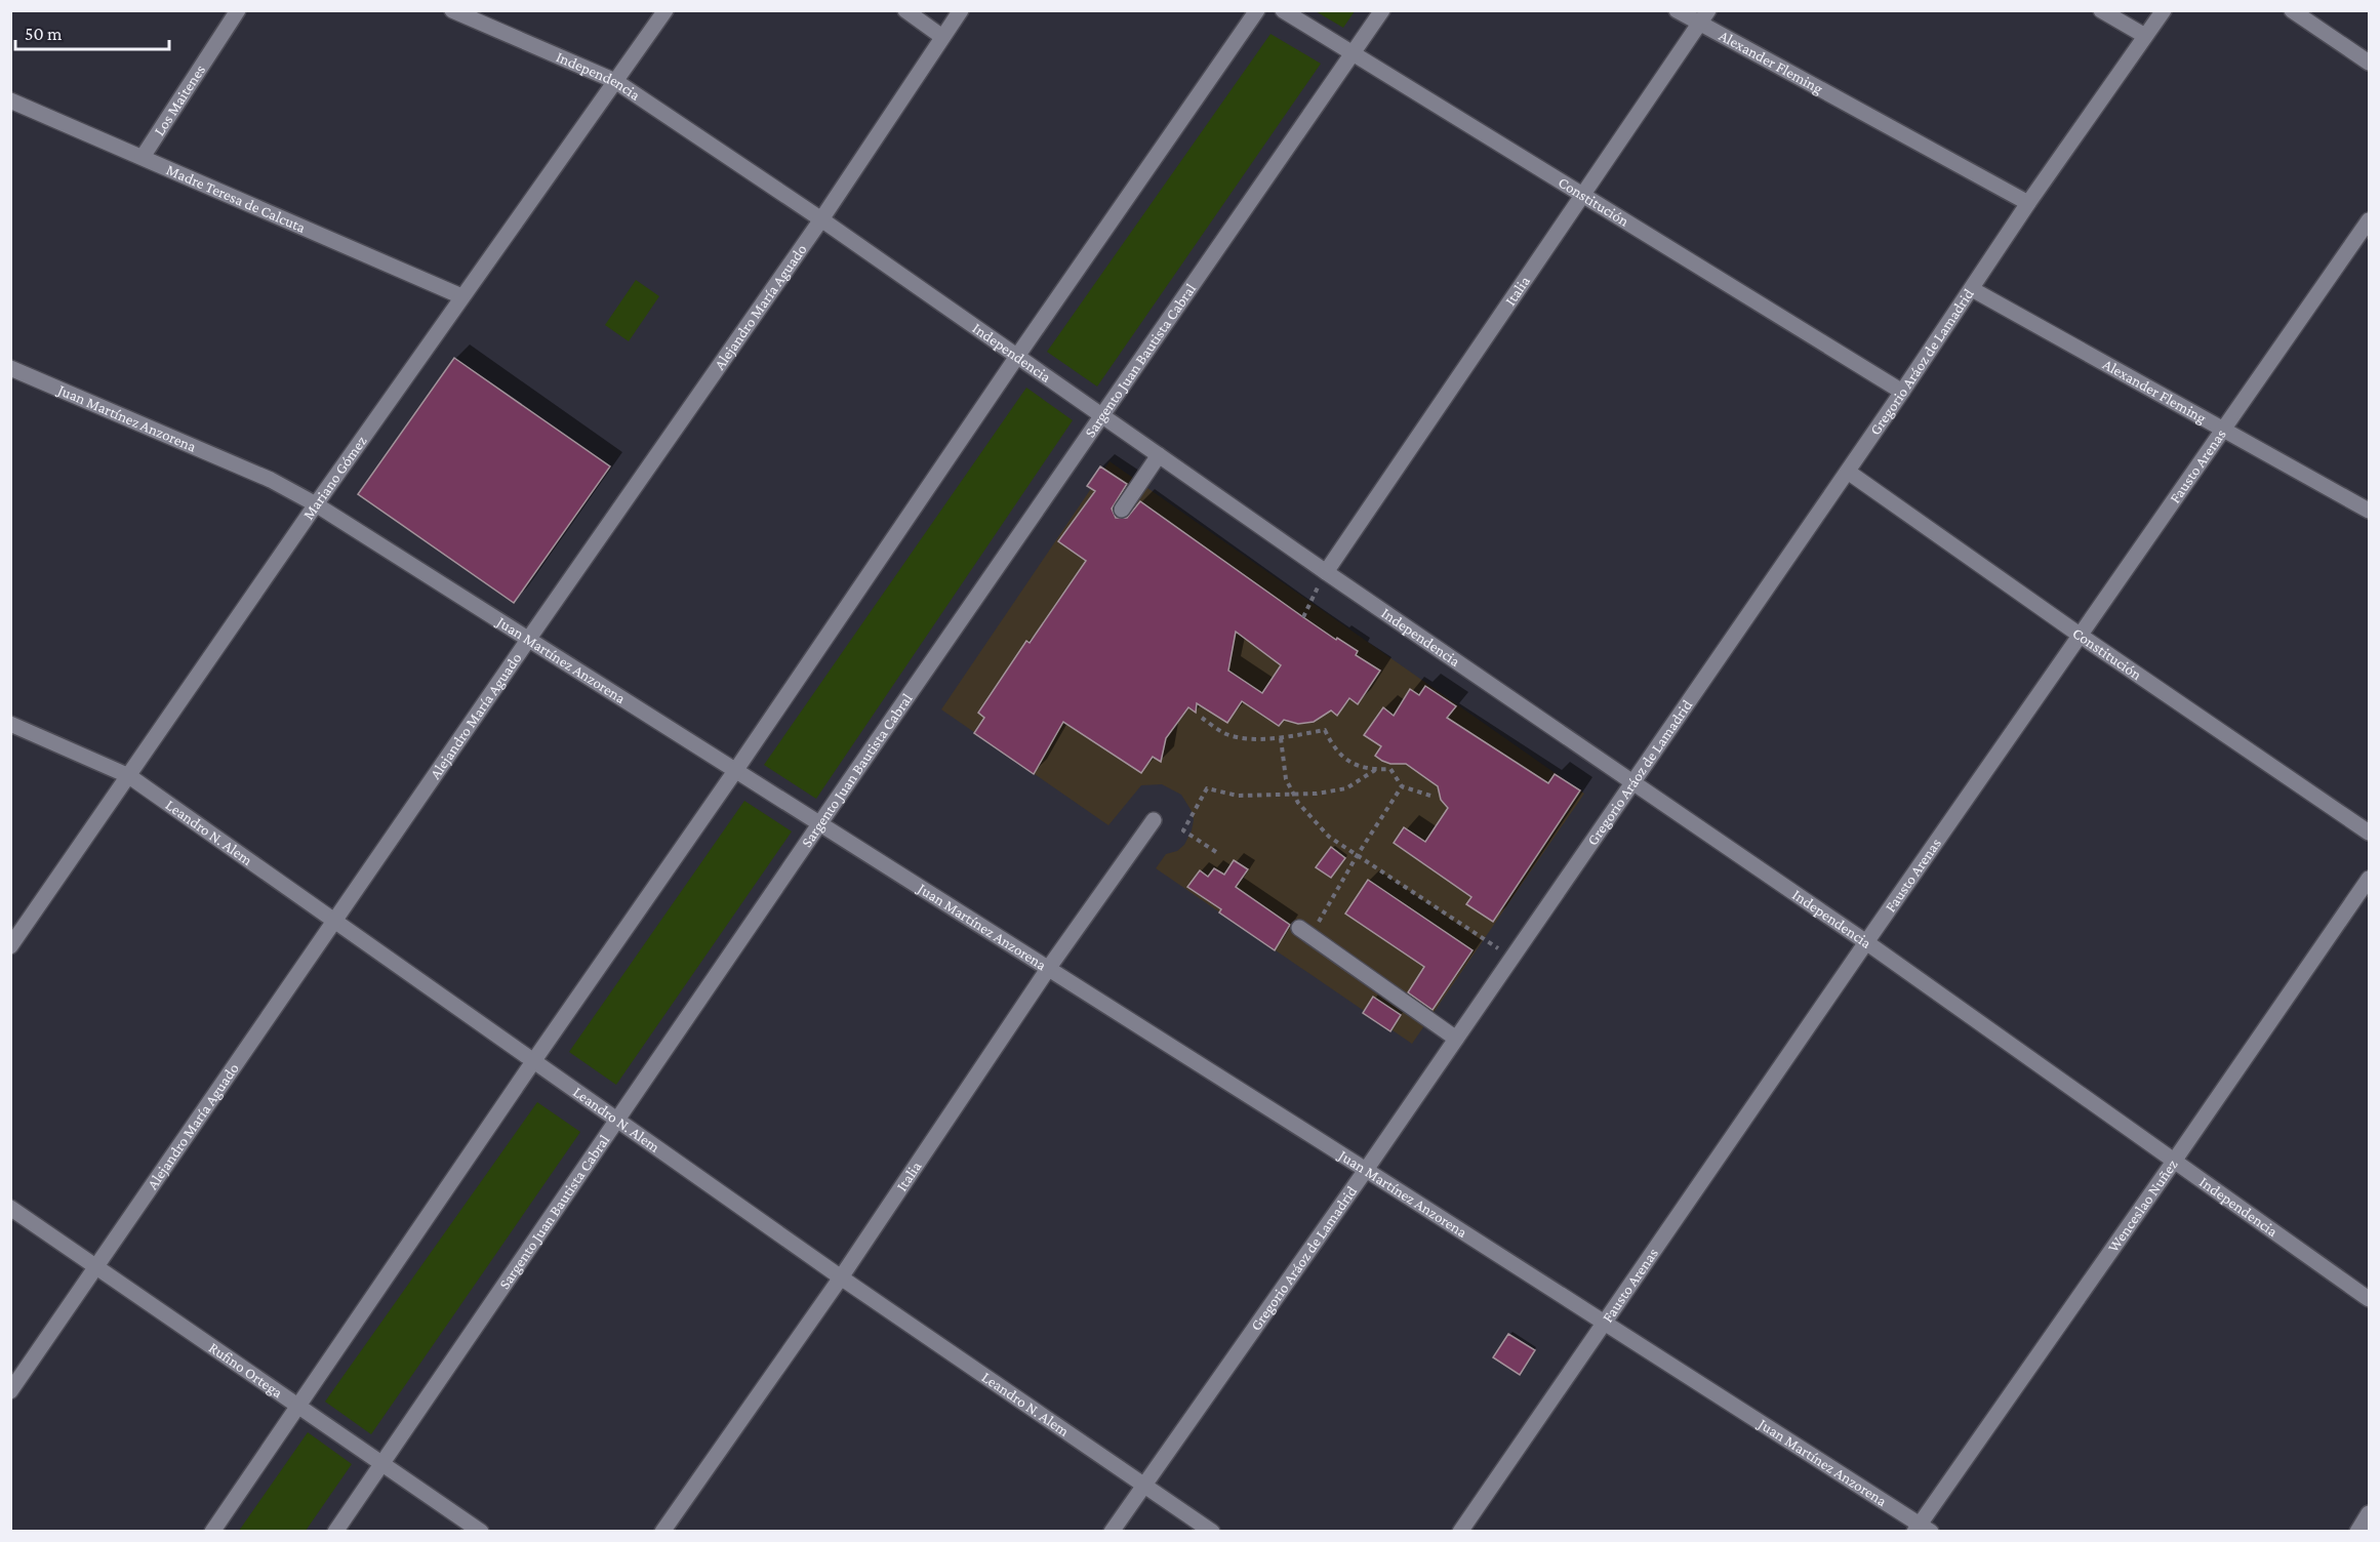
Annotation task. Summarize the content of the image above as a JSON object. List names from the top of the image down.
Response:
{
  "streets": {
    "street": [
      "Alexander Fleming",
      "Independencia",
      "Los Maitenes",
      "Madre Teresa de Calcuta",
      "Constitución",
      "Italia",
      "Alejandro María Aguado",
      "Sargento Juan Bautista Cabral",
      "Gregorio Aráoz de Lamadrid",
      "Juan Martínez Anzorena",
      "Fausto Arenas",
      "Mariano Gómez",
      "Leandro N. Alem",
      "Wenceslao Nuñez",
      "Rufino Ortega"
    ]
  },
  "crossings": [
    ["Alexander Fleming", "Italia"],
    ["Alexander Fleming", "Gregorio Aráoz de Lamadrid"],
    ["Alexander Fleming", "Fausto Arenas"],
    ["Independencia", "Italia"],
    ["Independencia", "Alejandro María Aguado"],
    ["Independencia", "Sargento Juan Bautista Cabral"],
    ["Independencia", "Gregorio Aráoz de Lamadrid"],
    ["Independencia", "Fausto Arenas"],
    ["Independencia", "Mariano Gómez"],
    ["Independencia", "Wenceslao Nuñez"],
    ["Los Maitenes", "Madre Teresa de Calcuta"],
    ["Madre Teresa de Calcuta", "Mariano Gómez"],
    ["Constitución", "Italia"],
    ["Constitución", "Sargento Juan Bautista Cabral"],
    ["Constitución", "Gregorio Aráoz de Lamadrid"],
    ["Constitución", "Fausto Arenas"],
    ["Italia", "Juan Martínez Anzorena"],
    ["Italia", "Leandro N. Alem"],
    ["Alejandro María Aguado", "Juan Martínez Anzorena"],
    ["Alejandro María Aguado", "Leandro N. Alem"],
    ["Alejandro María Aguado", "Rufino Ortega"],
    ["Sargento Juan Bautista Cabral", "Juan Martínez Anzorena"],
    ["Sargento Juan Bautista Cabral", "Leandro N. Alem"],
    ["Sargento Juan Bautista Cabral", "Rufino Ortega"],
    ["Gregorio Aráoz de Lamadrid", "Juan Martínez Anzorena"],
    ["Gregorio Aráoz de Lamadrid", "Leandro N. Alem"],
    ["Juan Martínez Anzorena", "Fausto Arenas"],
    ["Juan Martínez Anzorena", "Mariano Gómez"],
    ["Juan Martínez Anzorena", "Wenceslao Nuñez"],
    ["Mariano Gómez", "Leandro N. Alem"]
  ],
  "scale_bar": "50 m"
}
